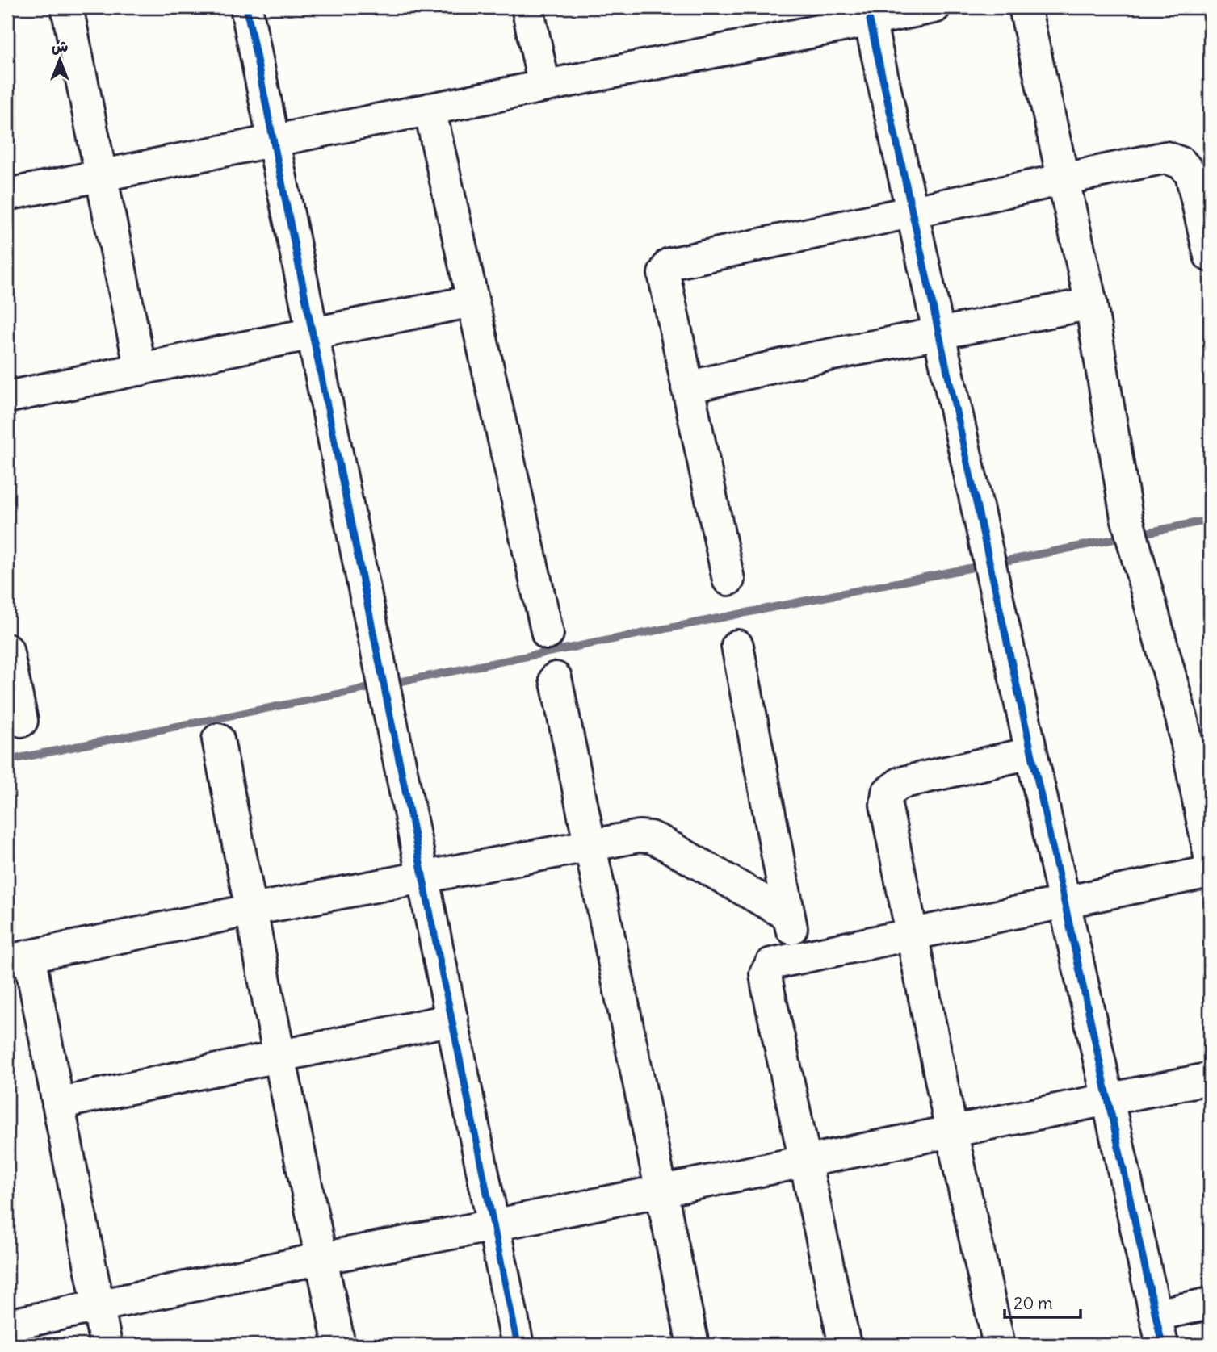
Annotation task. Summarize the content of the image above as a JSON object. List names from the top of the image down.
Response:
{
  "scale_bar": "20 m",
  "north": "top"
}
